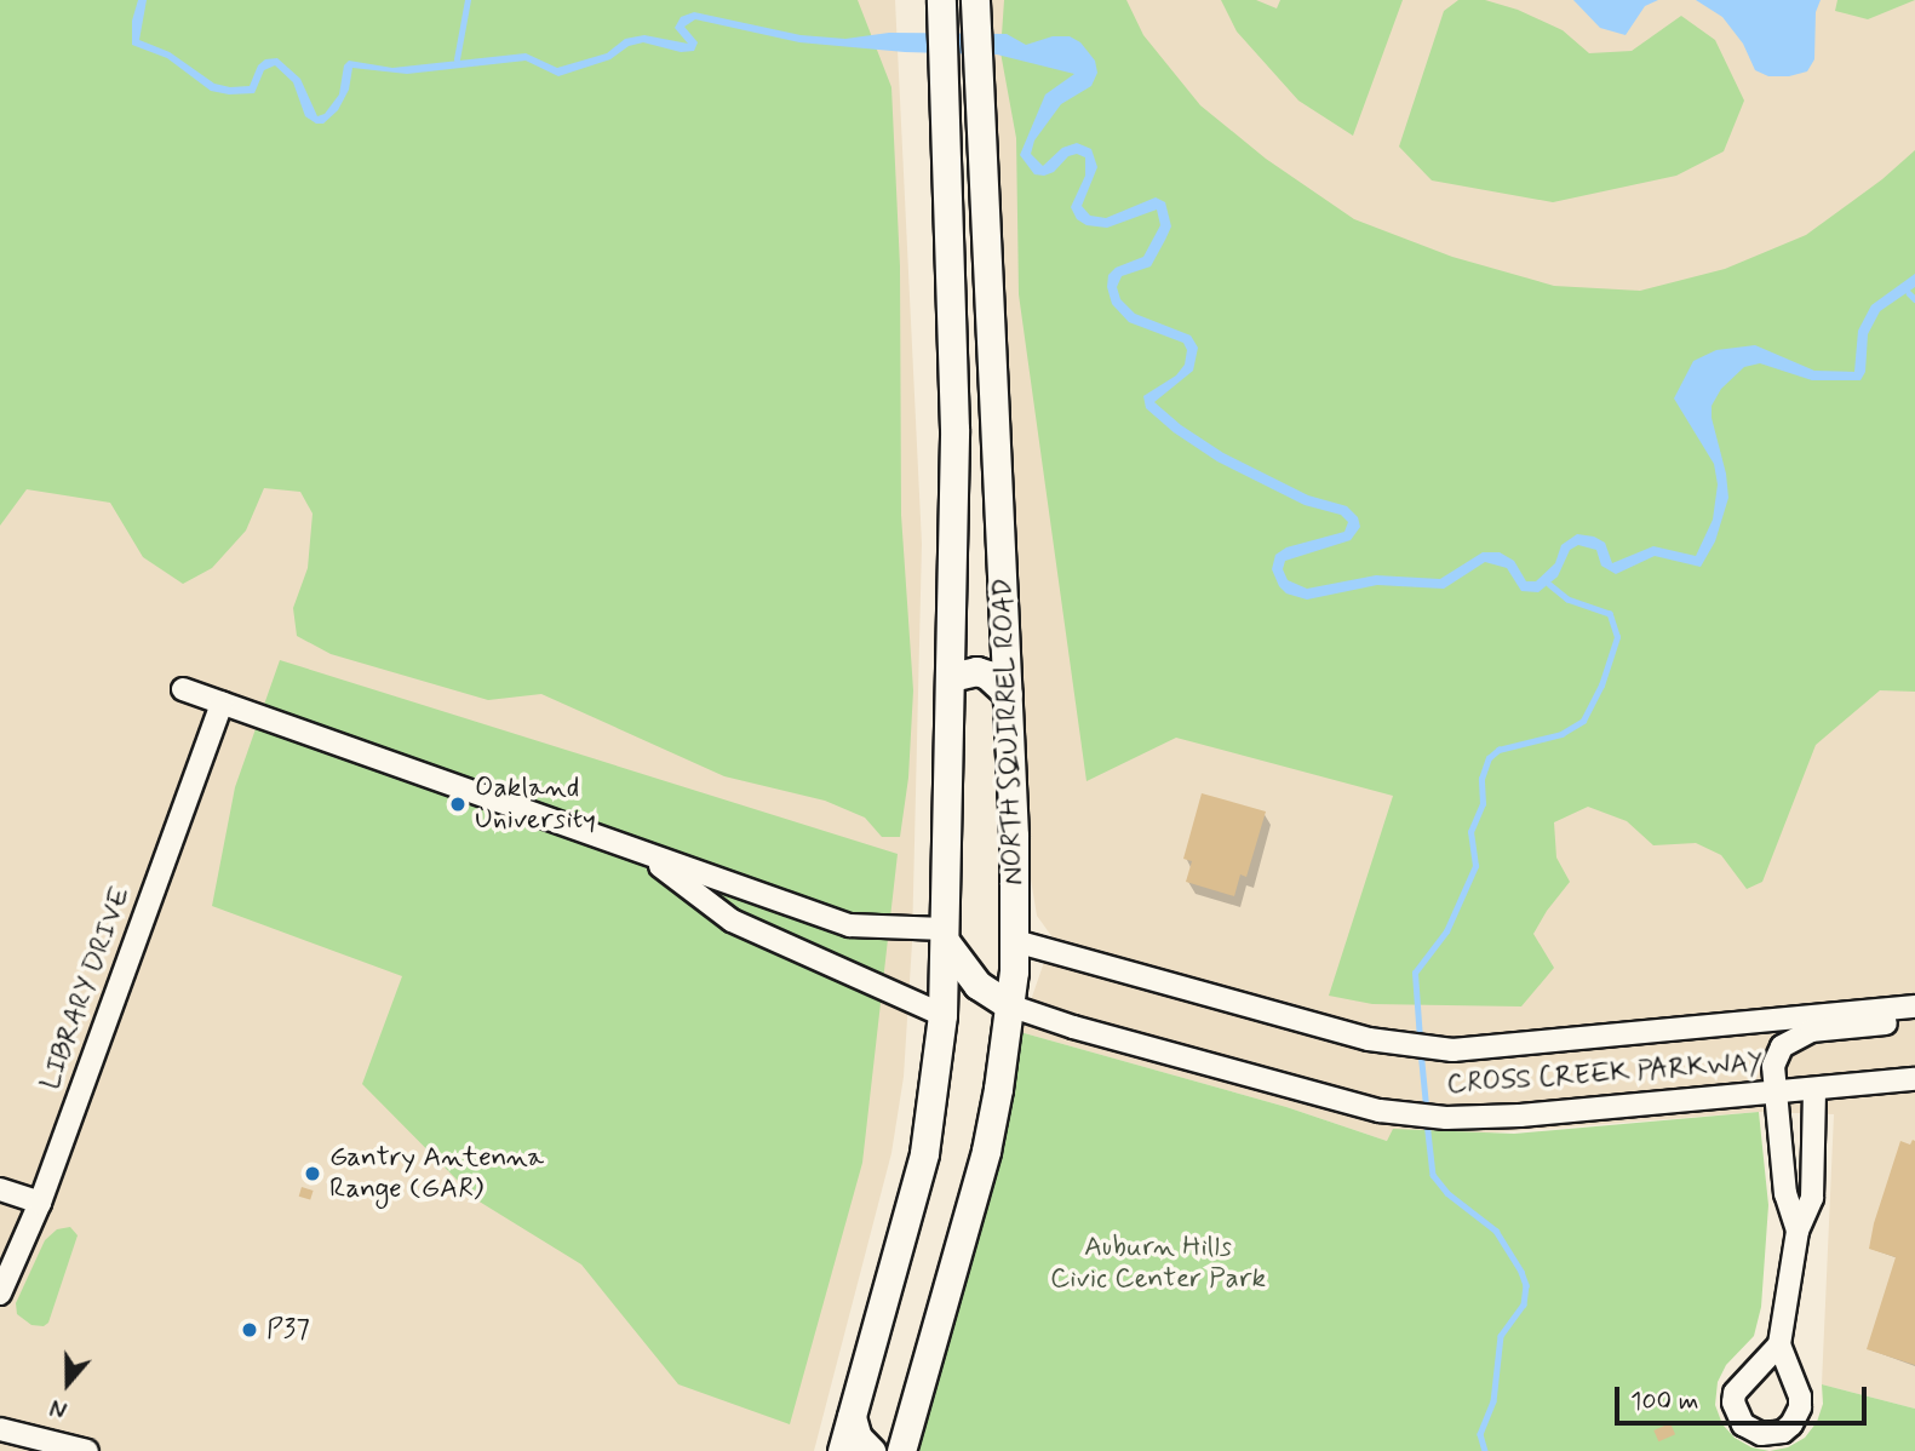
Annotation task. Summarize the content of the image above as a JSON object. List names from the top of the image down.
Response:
{
  "streets": {
    "main road": ["NORTH SQUIRREL ROAD"],
    "street": ["LIBRARY DRIVE", "CROSS CREEK PARKWAY"]
  },
  "crossings": [
    ["NORTH SQUIRREL ROAD", "CROSS CREEK PARKWAY"]
  ],
  "parks": ["Auburn Hills Civic Center Park"],
  "places": ["Oakland University", "Gantry Antenna Range (GAR)", "P37"],
  "scale_bar": "100 m",
  "north": "bottom"
}
